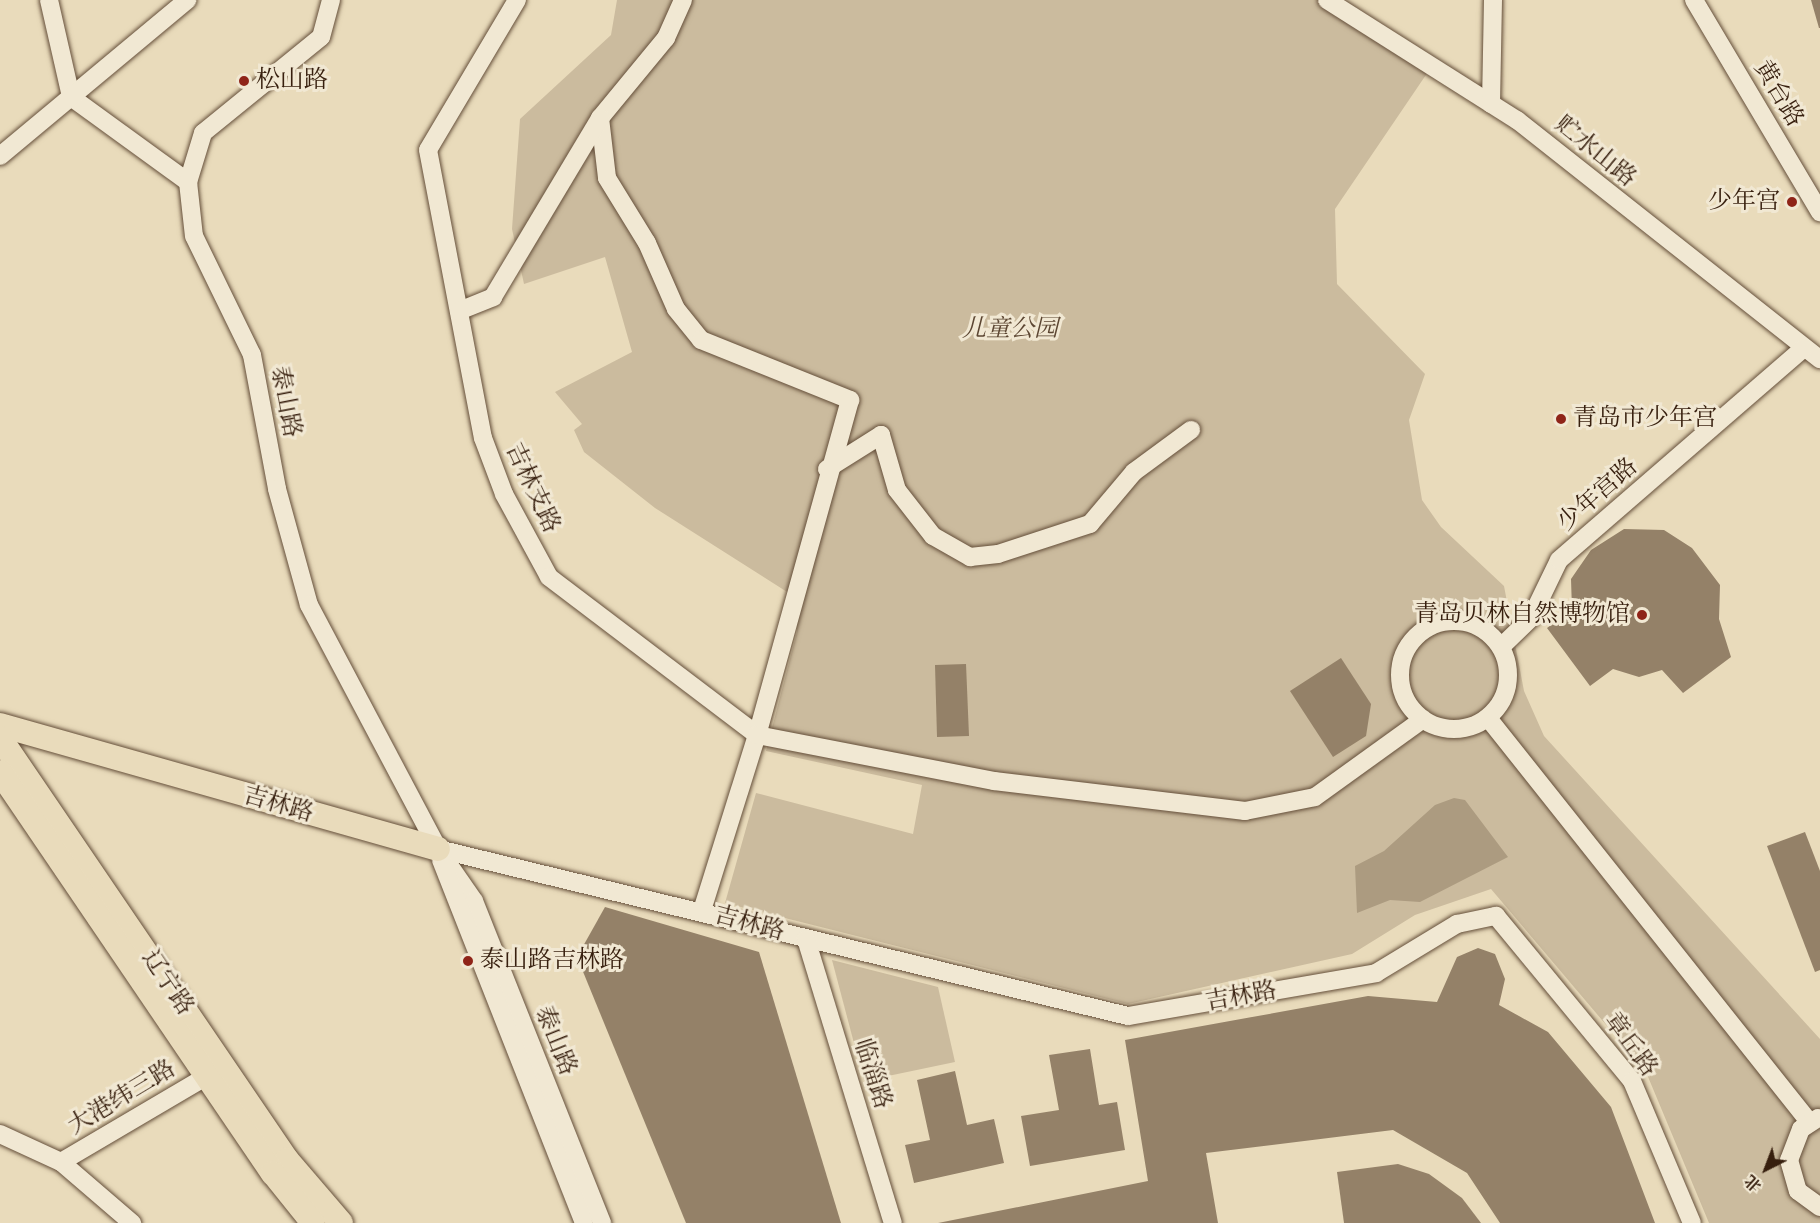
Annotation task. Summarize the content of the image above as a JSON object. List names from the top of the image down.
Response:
{
  "streets": {
    "main road": ["吉林路", "辽宁路"],
    "street": [
      "黄台路",
      "贮水山路",
      "泰山路",
      "吉林支路",
      "少年宫路",
      "章丘路",
      "临淄路",
      "大港纬三路"
    ]
  },
  "crossings": [
    ["贮水山路", "少年宫路"],
    ["泰山路", "吉林路"],
    ["吉林路", "章丘路"],
    ["吉林路", "临淄路"],
    ["辽宁路", "大港纬三路"]
  ],
  "parks": ["儿童公园"],
  "places": [
    "松山路",
    "少年宫",
    "青岛市少年宫",
    "青岛贝林自然博物馆",
    "泰山路吉林路"
  ],
  "north": "bottom left"
}
